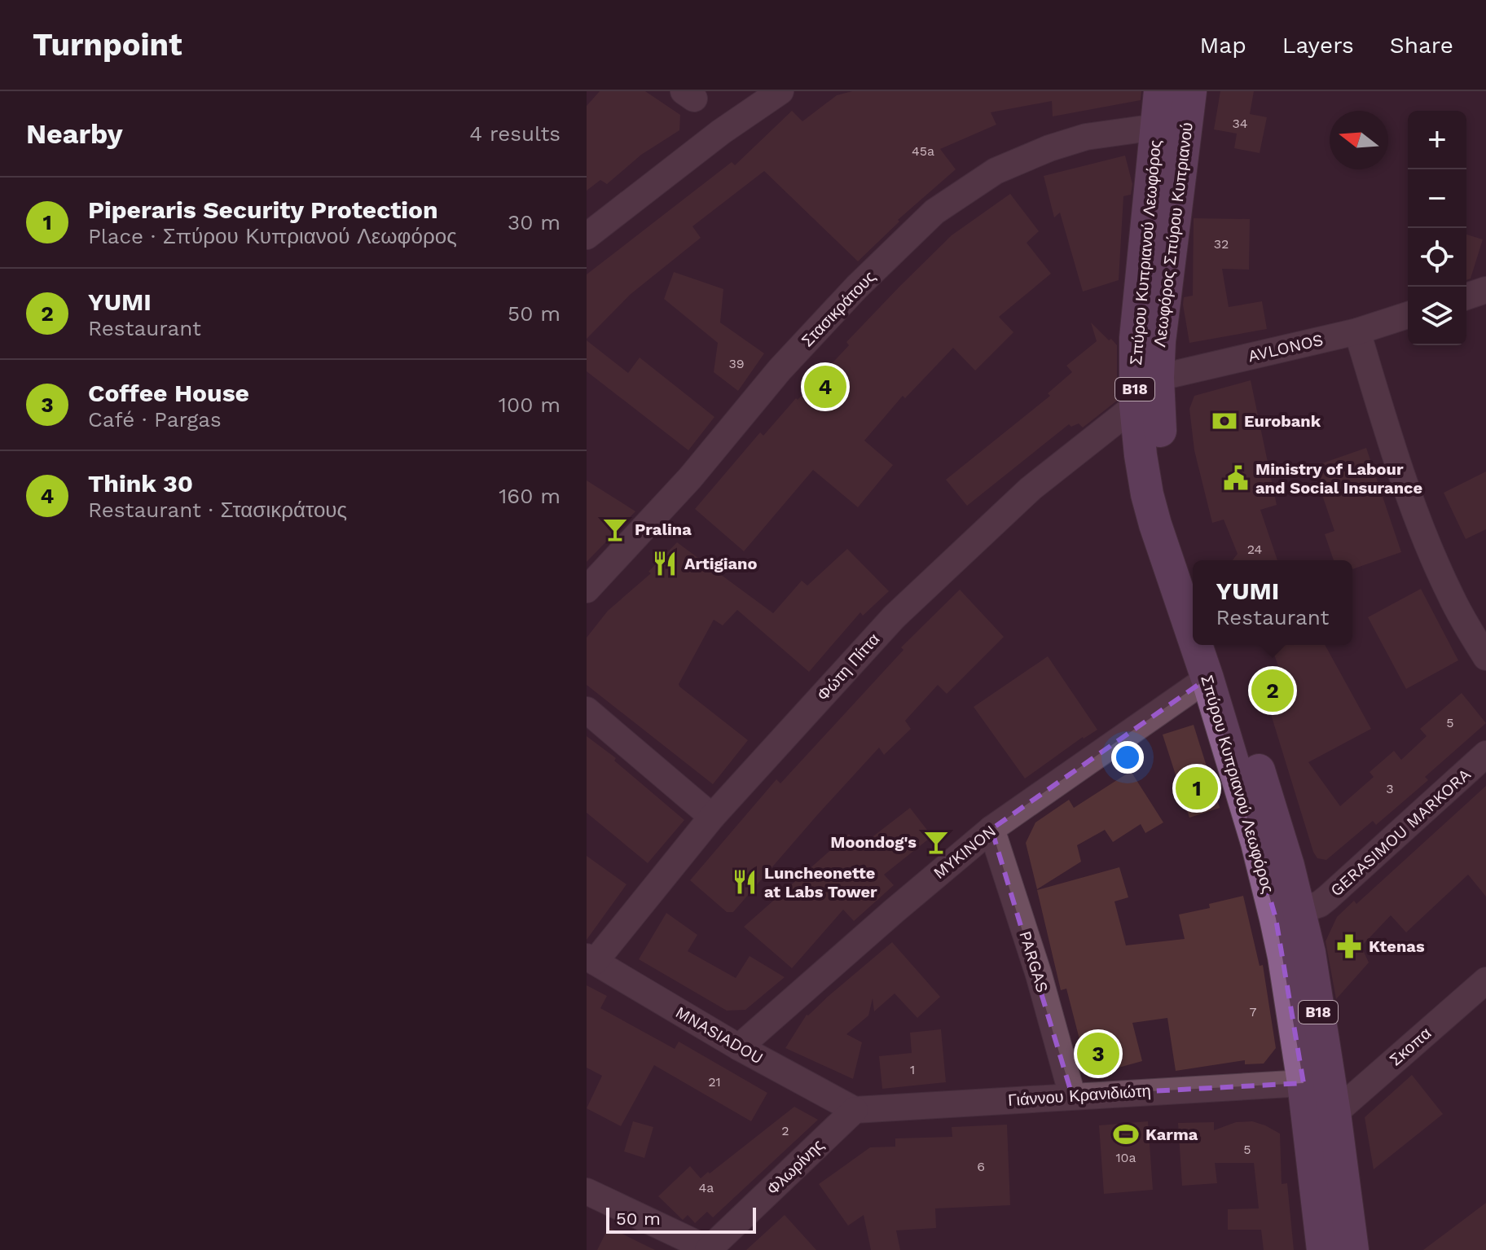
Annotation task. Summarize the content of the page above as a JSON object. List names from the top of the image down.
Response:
{
  "streets": {
    "main road": ["Λεωφόρος Σπύρου Κυπριανού", "Σπύρου Κυπριανού Λεωφόρος", "B18"],
    "street": [
      "Στασικράτους",
      "AVLONOS",
      "Φώτη Πίττα",
      "GERASIMOU MARKORA",
      "MYKINON",
      "PARGAS",
      "MNASIADOU",
      "Σκοπα",
      "Γιάννου Κρανιδιώτη",
      "Φλωρίνης"
    ]
  },
  "crossings": [
    ["Λεωφόρος Σπύρου Κυπριανού", "Σπύρου Κυπριανού Λεωφόρος"],
    ["Λεωφόρος Σπύρου Κυπριανού", "AVLONOS"],
    ["Σπύρου Κυπριανού Λεωφόρος", "Στασικράτους"],
    ["Σπύρου Κυπριανού Λεωφόρος", "AVLONOS"],
    ["Σπύρου Κυπριανού Λεωφόρος", "Φώτη Πίττα"],
    ["Σπύρου Κυπριανού Λεωφόρος", "GERASIMOU MARKORA"],
    ["Σπύρου Κυπριανού Λεωφόρος", "MYKINON"],
    ["Σπύρου Κυπριανού Λεωφόρος", "Σκοπα"],
    ["Σπύρου Κυπριανού Λεωφόρος", "Γιάννου Κρανιδιώτη"],
    ["Φώτη Πίττα", "MNASIADOU"],
    ["MYKINON", "PARGAS"],
    ["MYKINON", "MNASIADOU"],
    ["PARGAS", "Γιάννου Κρανιδιώτη"],
    ["MNASIADOU", "Γιάννου Κρανιδιώτη"],
    ["MNASIADOU", "Φλωρίνης"],
    ["Γιάννου Κρανιδιώτη", "Φλωρίνης"]
  ],
  "places": {
    "bank": ["Eurobank"],
    "public building": ["Ministry of Labour and Social Insurance"],
    "bar": ["Pralina", "Moondog's"],
    "restaurant": ["Artigiano", "Luncheonette at Labs Tower"],
    "pharmacy": ["Ktenas"],
    "sports": ["Karma"]
  },
  "house_numbers": [
    "34",
    "45a",
    "32",
    "39",
    "24",
    "5",
    "3",
    "7",
    "1",
    "21",
    "2",
    "5",
    "10a",
    "6",
    "4a"
  ],
  "scale_bar": "50 m",
  "north": "left",
  "page": {
    "header": "Turnpoint",
    "nav": ["Map", "Layers", "Share"],
    "heading": ["Nearby", "4 results"],
    "map_buttons": ["+", "−"],
    "list": [
      {
        "mark": "1",
        "name": "Piperaris Security Protection",
        "note": "Place · Σπύρου Κυπριανού Λεωφόρος",
        "value": "30 m"
      },
      {
        "mark": "2",
        "name": "YUMI",
        "note": "Restaurant",
        "value": "50 m"
      },
      {
        "mark": "3",
        "name": "Coffee House",
        "note": "Café · Pargas",
        "value": "100 m"
      },
      {
        "mark": "4",
        "name": "Think 30",
        "note": "Restaurant · Στασικράτους",
        "value": "160 m"
      }
    ],
    "pins": [
      "4",
      "2",
      "1",
      "3"
    ],
    "popup": ["YUMI", "Restaurant"],
    "scale": "50 m"
  }
}
